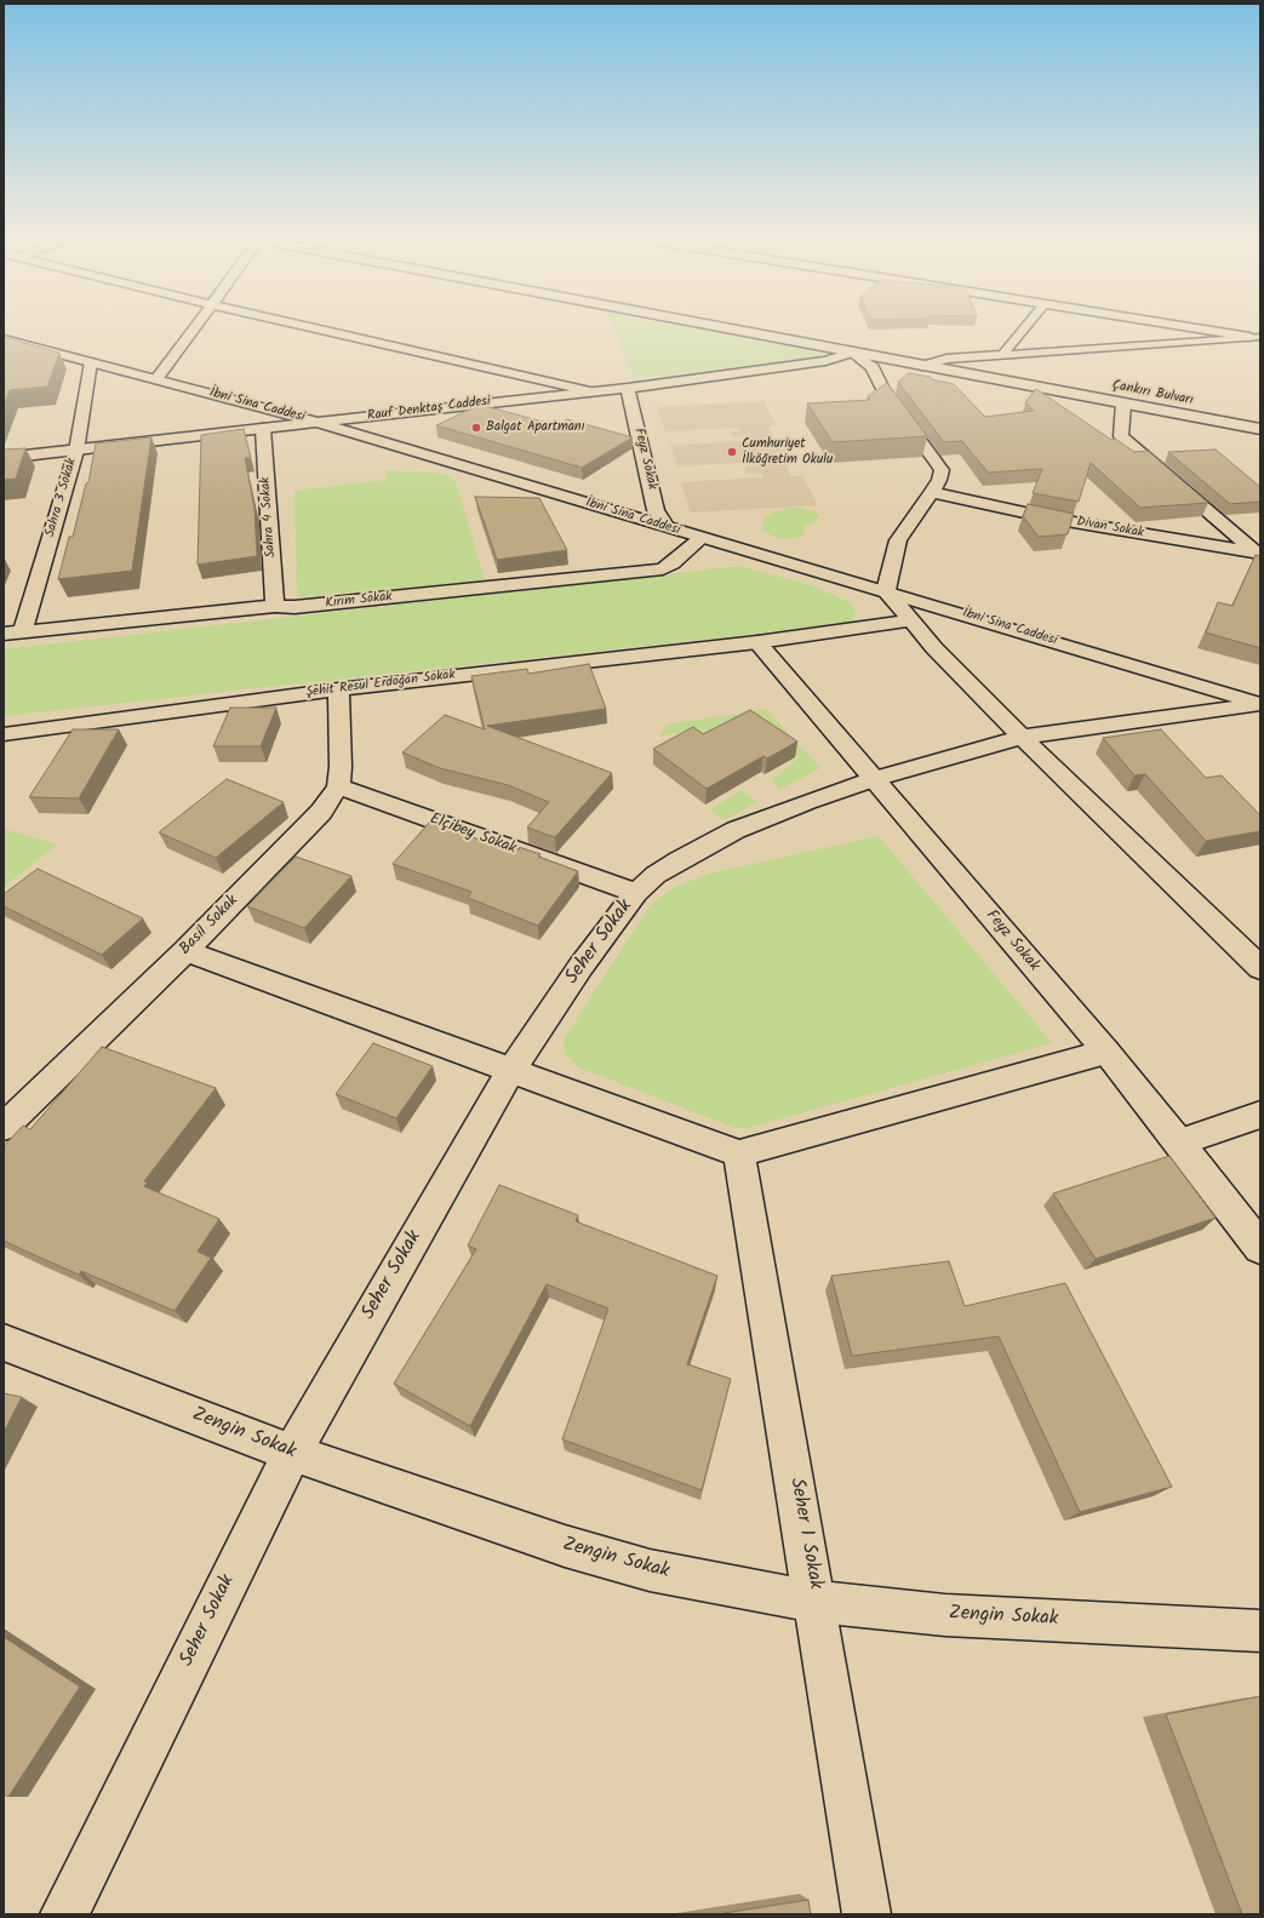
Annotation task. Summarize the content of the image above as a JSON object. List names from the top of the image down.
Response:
{
  "streets": {
    "street": [
      "Çankırı Bulvarı",
      "İbni Sina Caddesi",
      "Rauf Denktaş Caddesi",
      "Feyz Sokak",
      "Sahra 3 Sokak",
      "Sahra 4 Sokak",
      "Divan Sokak",
      "Kırım Sokak",
      "Şehit Resul Erdoğan Sokak",
      "Elçibey Sokak",
      "Basil Sokak",
      "Seher Sokak",
      "Zengin Sokak",
      "Seher 1 Sokak"
    ]
  },
  "crossings": [
    ["Çankırı Bulvarı", "Rauf Denktaş Caddesi"],
    ["İbni Sina Caddesi", "Rauf Denktaş Caddesi"],
    ["İbni Sina Caddesi", "Feyz Sokak"],
    ["İbni Sina Caddesi", "Sahra 3 Sokak"],
    ["İbni Sina Caddesi", "Kırım Sokak"],
    ["İbni Sina Caddesi", "Seher Sokak"],
    ["Rauf Denktaş Caddesi", "Feyz Sokak"],
    ["Rauf Denktaş Caddesi", "Sahra 3 Sokak"],
    ["Rauf Denktaş Caddesi", "Sahra 4 Sokak"],
    ["Feyz Sokak", "Şehit Resul Erdoğan Sokak"],
    ["Feyz Sokak", "Seher Sokak"],
    ["Sahra 3 Sokak", "Kırım Sokak"],
    ["Sahra 4 Sokak", "Kırım Sokak"],
    ["Şehit Resul Erdoğan Sokak", "Basil Sokak"],
    ["Elçibey Sokak", "Basil Sokak"],
    ["Elçibey Sokak", "Seher Sokak"],
    ["Seher Sokak", "Zengin Sokak"],
    ["Zengin Sokak", "Seher 1 Sokak"]
  ],
  "places": ["Balgat Apartmanı", "Cumhuriyet İlköğretim Okulu"]
}
